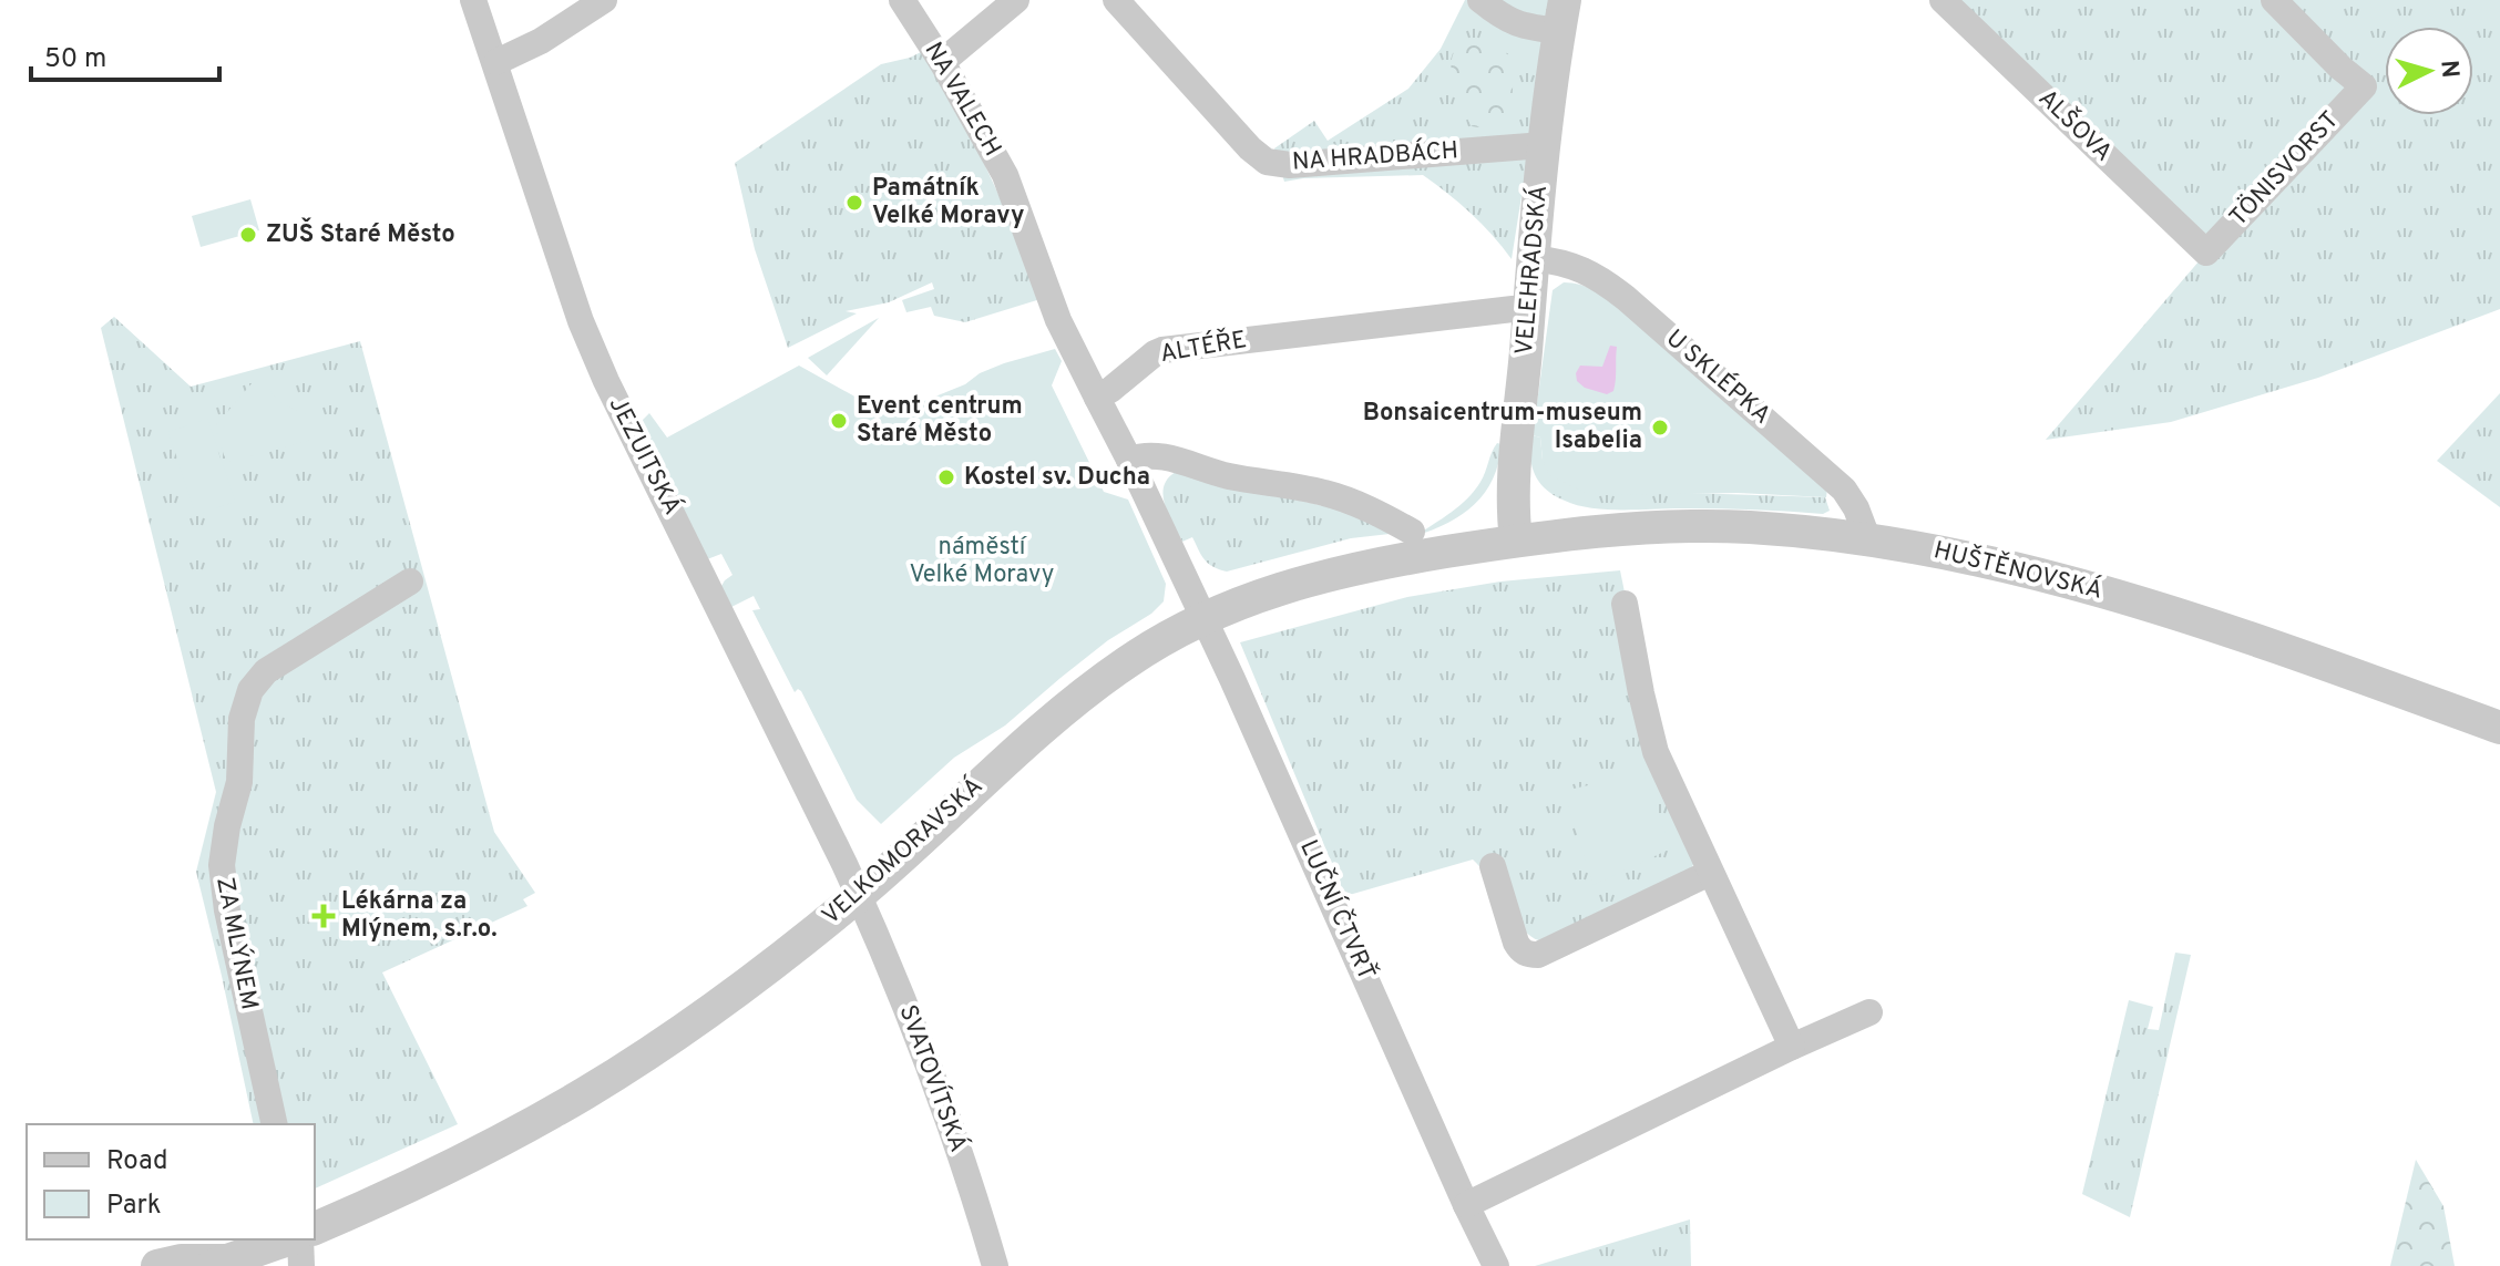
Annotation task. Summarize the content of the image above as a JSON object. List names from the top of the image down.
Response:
{
  "streets": {
    "street": [
      "NA VALECH",
      "ALŠOVA",
      "NA HRADBÁCH",
      "TÖNISVORST",
      "VELEHRADSKÁ",
      "ALTÉŘE",
      "U SKLÉPKA",
      "JEZUITSKÁ",
      "HUŠTĚNOVSKÁ",
      "VELKOMORAVSKÁ",
      "LUČNÍ ČTVRŤ",
      "ZA MLÝNEM",
      "SVATOVÍTSKÁ"
    ]
  },
  "crossings": [
    ["NA VALECH", "ALTÉŘE"],
    ["ALŠOVA", "TÖNISVORST"],
    ["NA HRADBÁCH", "VELEHRADSKÁ"],
    ["VELEHRADSKÁ", "ALTÉŘE"],
    ["VELEHRADSKÁ", "U SKLÉPKA"],
    ["VELEHRADSKÁ", "HUŠTĚNOVSKÁ"],
    ["VELEHRADSKÁ", "VELKOMORAVSKÁ"],
    ["U SKLÉPKA", "HUŠTĚNOVSKÁ"],
    ["JEZUITSKÁ", "VELKOMORAVSKÁ"],
    ["JEZUITSKÁ", "SVATOVÍTSKÁ"],
    ["HUŠTĚNOVSKÁ", "VELKOMORAVSKÁ"],
    ["VELKOMORAVSKÁ", "LUČNÍ ČTVRŤ"],
    ["VELKOMORAVSKÁ", "SVATOVÍTSKÁ"]
  ],
  "parks": ["náměstí Velké Moravy"],
  "places": {
    "other": [
      "Památník Velké Moravy",
      "ZUŠ Staré Město",
      "Event centrum Staré Město",
      "Bonsaicentrum-museum Isabelia",
      "Kostel sv. Ducha"
    ],
    "health": ["Lékárna za Mlýnem, s.r.o."]
  },
  "legend": ["Road", "Park"],
  "scale_bar": "50 m",
  "north": "right"
}
